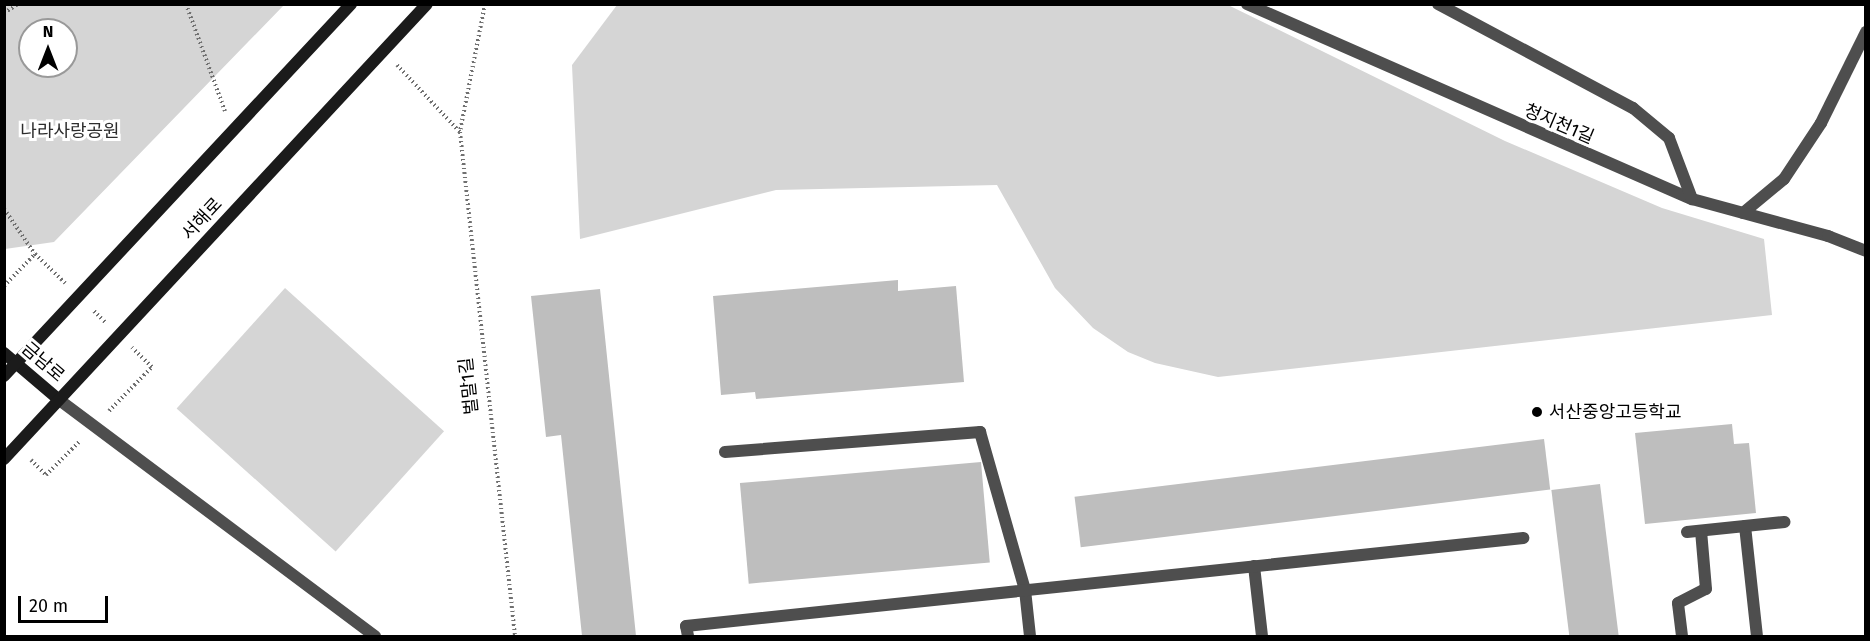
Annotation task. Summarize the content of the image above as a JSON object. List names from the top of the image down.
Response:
{
  "streets": {
    "main road": ["서해로", "금남로"],
    "street": ["청지천1길"],
    "path": ["벌말1길"]
  },
  "crossings": [
    ["서해로", "금남로"]
  ],
  "parks": ["나라사랑공원"],
  "places": ["서산중앙고등학교"],
  "scale_bar": "20 m",
  "north": "top"
}
